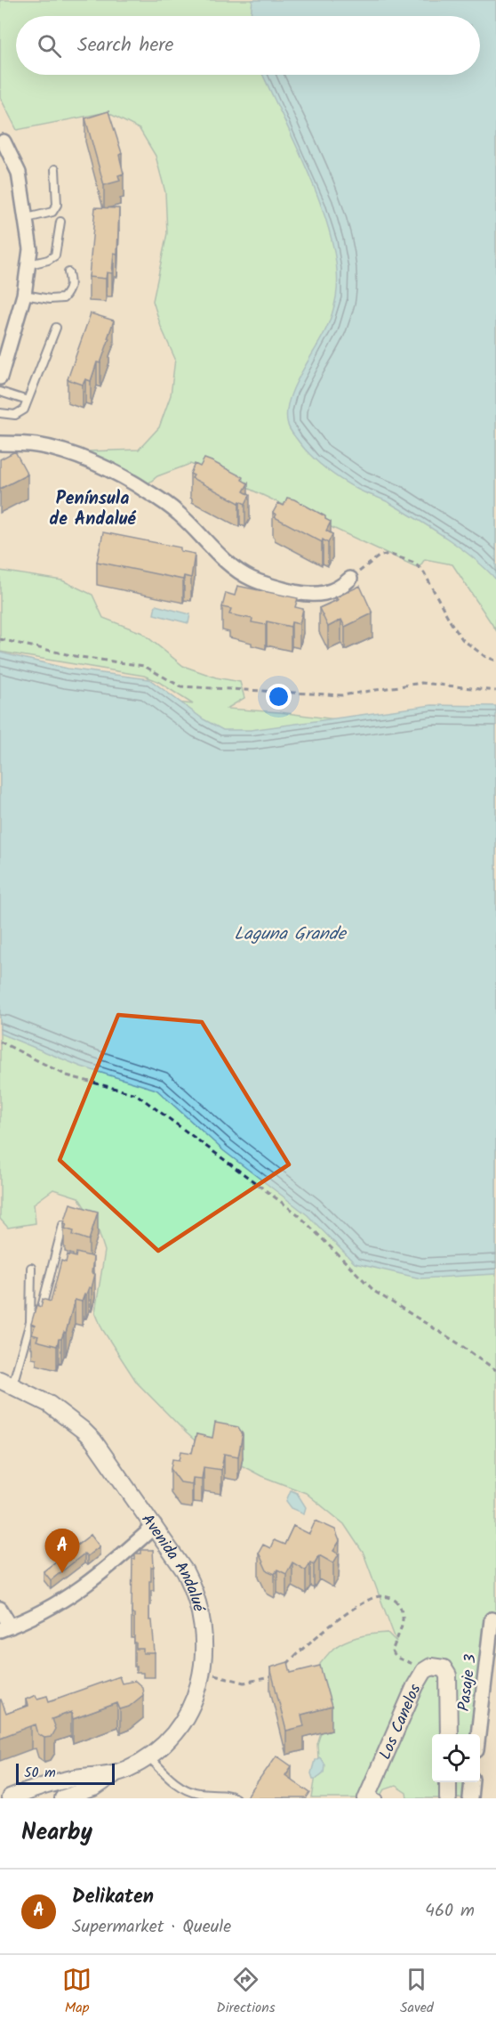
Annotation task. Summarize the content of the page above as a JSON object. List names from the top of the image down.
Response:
{
  "streets": {
    "street": ["Avenida Andalué", "Pasaje 3", "Los Canelos"]
  },
  "districts": ["Península de Andalué"],
  "water": ["Laguna Grande"],
  "scale_bar": "50 m",
  "page": {
    "search": "Search here",
    "pins": "A",
    "scale": "50 m",
    "heading": "Nearby",
    "list": [
      {
        "mark": "A",
        "name": "Delikaten",
        "note": "Supermarket · Queule",
        "value": "460 m"
      }
    ],
    "nav": ["Map", "Directions", "Saved"]
  }
}
